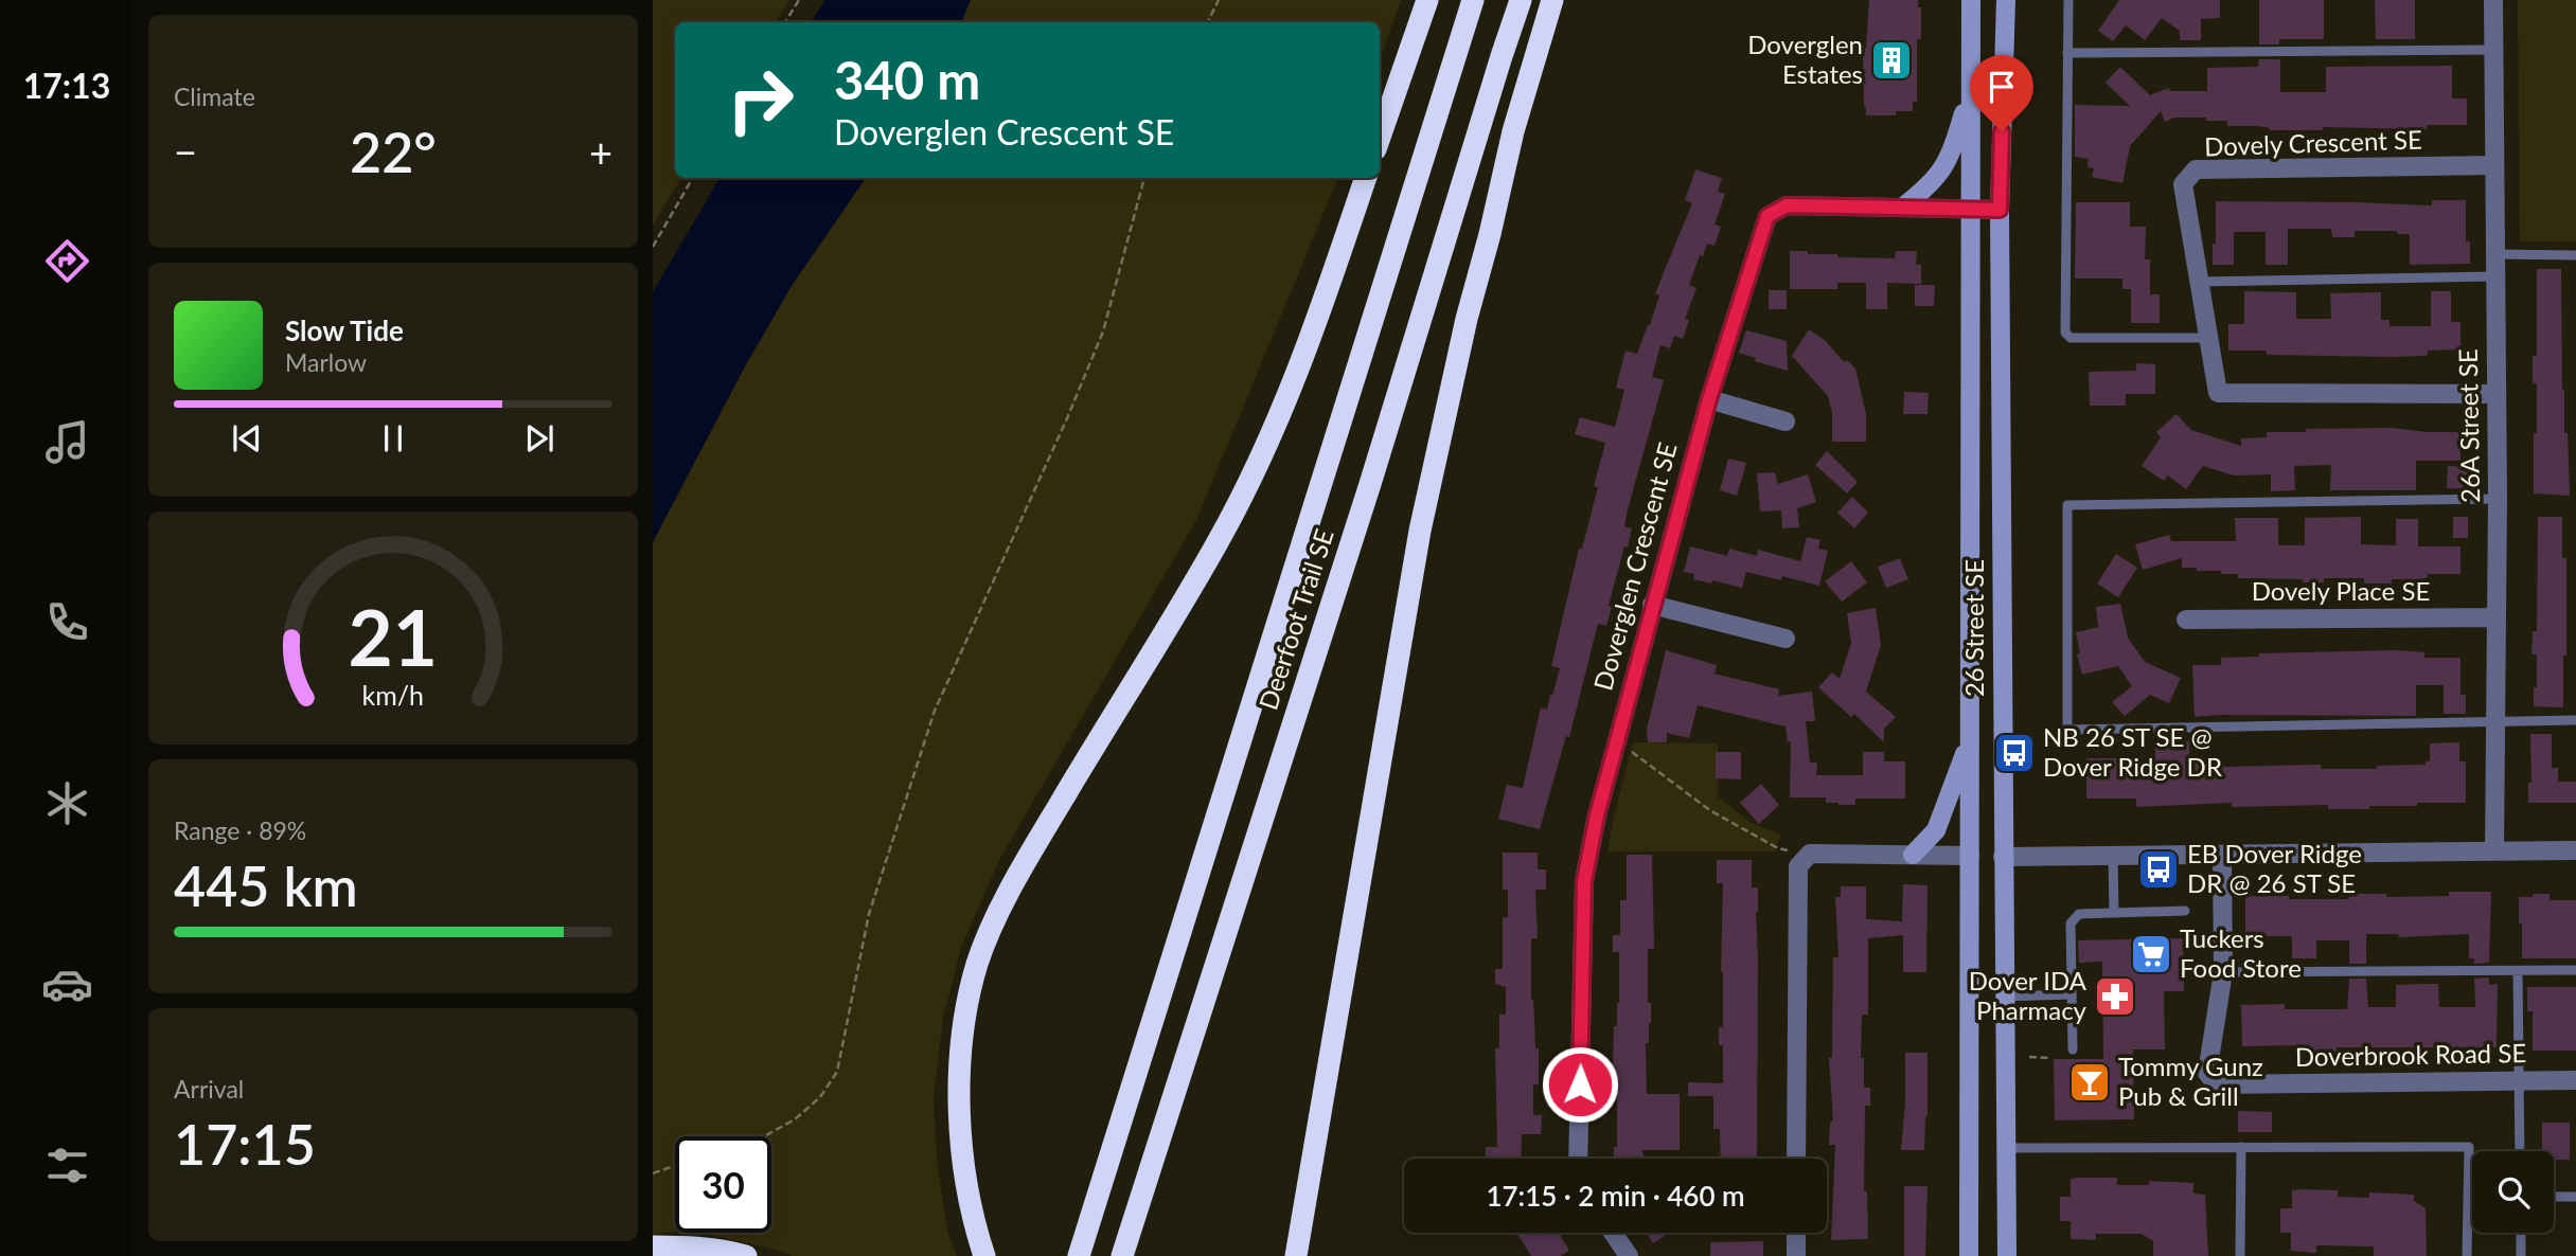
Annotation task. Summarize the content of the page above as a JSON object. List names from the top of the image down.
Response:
{
  "streets": {
    "highway": ["Deerfoot Trail SE"],
    "street": [
      "Dovely Crescent SE",
      "26A Street SE",
      "Doverglen Crescent SE",
      "Dovely Place SE",
      "26 Street SE",
      "Doverbrook Road SE"
    ]
  },
  "crossings": [
    ["Dovely Crescent SE", "26A Street SE"],
    ["26A Street SE", "Dovely Place SE"],
    ["Doverglen Crescent SE", "26 Street SE"]
  ],
  "places": {
    "building": ["Doverglen Estates"],
    "bus stop": ["NB 26 ST SE @ Dover Ridge DR", "EB Dover Ridge DR @ 26 ST SE"],
    "supermarket": ["Tuckers Food Store"],
    "pharmacy": ["Dover IDA Pharmacy"],
    "bar": ["Tommy Gunz Pub & Grill"]
  },
  "page": {
    "tabs": "17:13",
    "tile": [
      "Climate",
      ["Range · 89%", "445 km"],
      ["Arrival", "17:15"]
    ],
    "turn": ["340 m", "Doverglen Crescent SE"],
    "heat": ["−", "22°", "+"],
    "song": ["Slow Tide", "Marlow"],
    "limit": "30",
    "trip": "17:15 · 2 min · 460 m",
    "gauge": ["21", "km/h"]
  }
}
